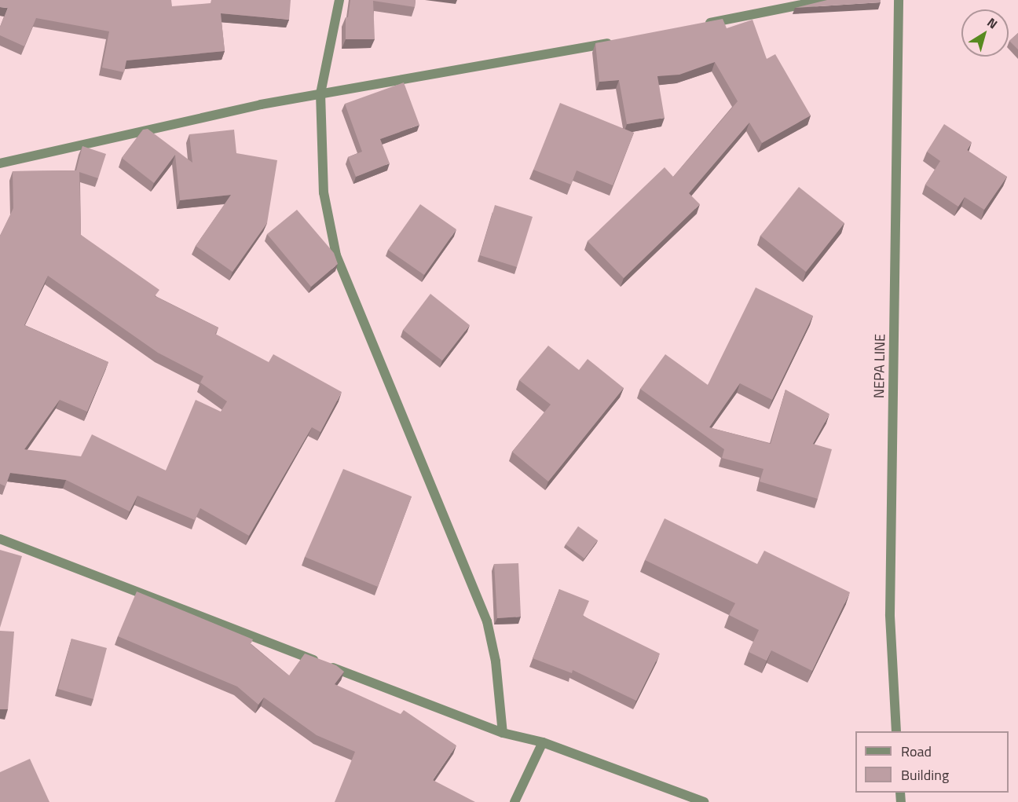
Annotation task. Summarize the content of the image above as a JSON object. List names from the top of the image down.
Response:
{
  "streets": {
    "street": ["NEPA LINE"]
  },
  "legend": ["Road", "Building"],
  "north": "top right"
}
